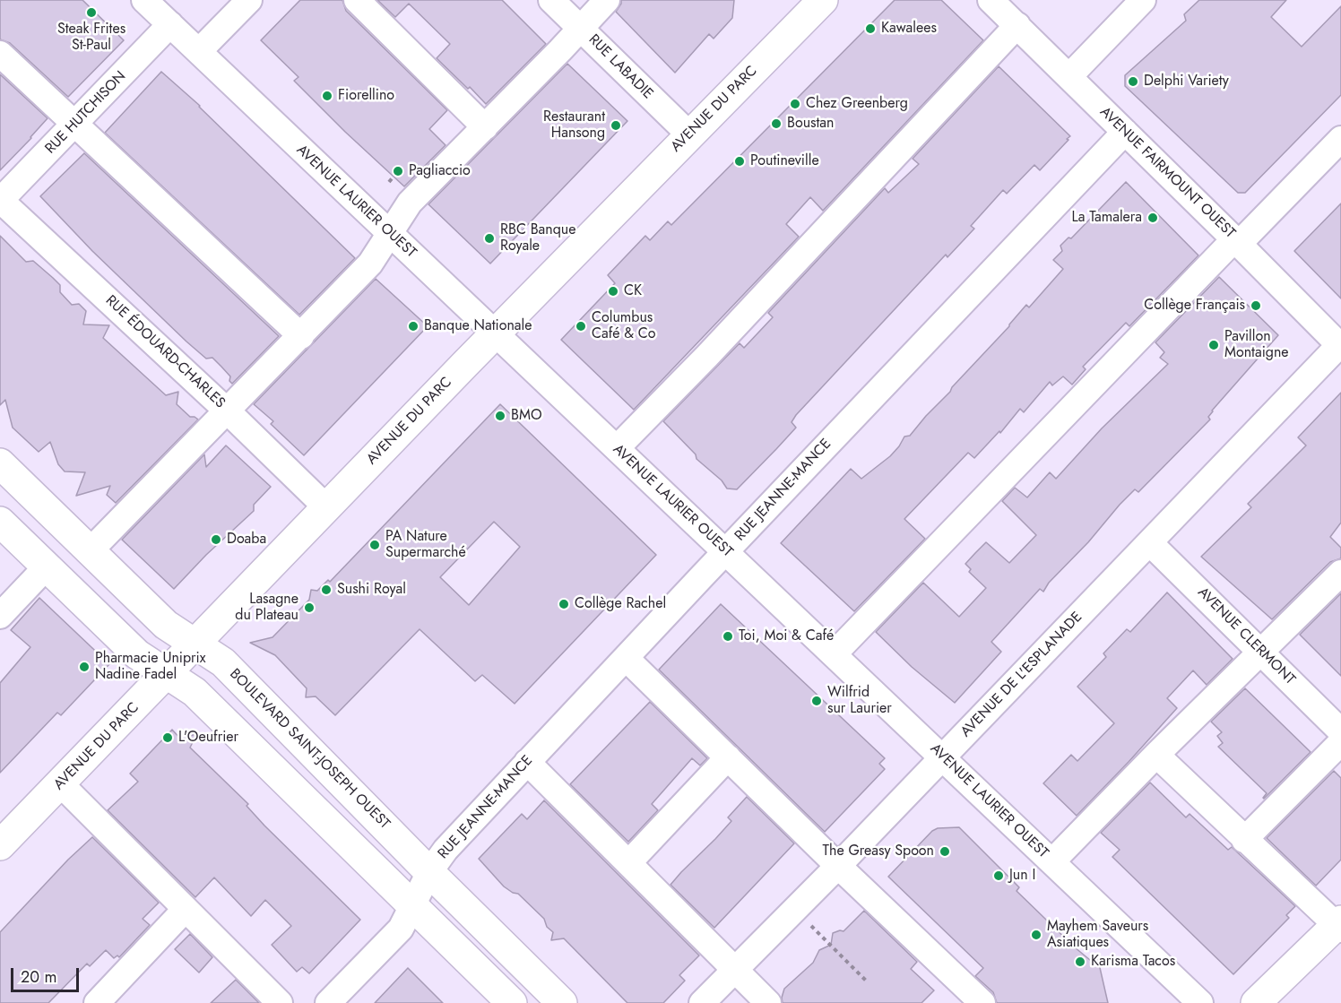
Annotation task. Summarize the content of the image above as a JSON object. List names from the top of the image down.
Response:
{
  "streets": {
    "main road": ["AVENUE DU PARC", "BOULEVARD SAINT-JOSEPH OUEST"],
    "street": [
      "RUE LABADIE",
      "RUE HUTCHISON",
      "AVENUE FAIRMOUNT OUEST",
      "AVENUE LAURIER OUEST",
      "RUE ÉDOUARD-CHARLES",
      "RUE JEANNE-MANCE",
      "AVENUE CLERMONT",
      "AVENUE DE L'ESPLANADE"
    ]
  },
  "crossings": [
    ["RUE LABADIE", "AVENUE DU PARC"],
    ["AVENUE DU PARC", "AVENUE LAURIER OUEST"],
    ["AVENUE DU PARC", "RUE ÉDOUARD-CHARLES"],
    ["AVENUE DU PARC", "BOULEVARD SAINT-JOSEPH OUEST"],
    ["RUE HUTCHISON", "AVENUE LAURIER OUEST"],
    ["RUE HUTCHISON", "RUE ÉDOUARD-CHARLES"],
    ["AVENUE FAIRMOUNT OUEST", "RUE JEANNE-MANCE"],
    ["AVENUE FAIRMOUNT OUEST", "AVENUE DE L'ESPLANADE"],
    ["AVENUE LAURIER OUEST", "RUE JEANNE-MANCE"],
    ["AVENUE LAURIER OUEST", "AVENUE DE L'ESPLANADE"],
    ["RUE JEANNE-MANCE", "BOULEVARD SAINT-JOSEPH OUEST"],
    ["AVENUE CLERMONT", "AVENUE DE L'ESPLANADE"]
  ],
  "places": [
    "Steak Frites St-Paul",
    "Kawalees",
    "Delphi Variety",
    "Fiorellino",
    "Chez Greenberg",
    "Boustan",
    "Restaurant Hansong",
    "Poutineville",
    "Pagliaccio",
    "La Tamalera",
    "RBC Banque Royale",
    "CK",
    "Collège Français",
    "Banque Nationale",
    "Columbus Café & Co",
    "Pavillon Montaigne",
    "BMO",
    "Doaba",
    "PA Nature Supermarché",
    "Sushi Royal",
    "Collège Rachel",
    "Lasagne du Plateau",
    "Toi, Moi & Café",
    "Pharmacie Uniprix Nadine Fadel",
    "Wilfrid sur Laurier",
    "L'Oeufrier",
    "The Greasy Spoon",
    "Jun I",
    "Mayhem Saveurs Asiatiques",
    "Karisma Tacos"
  ],
  "scale_bar": "20 m"
}
